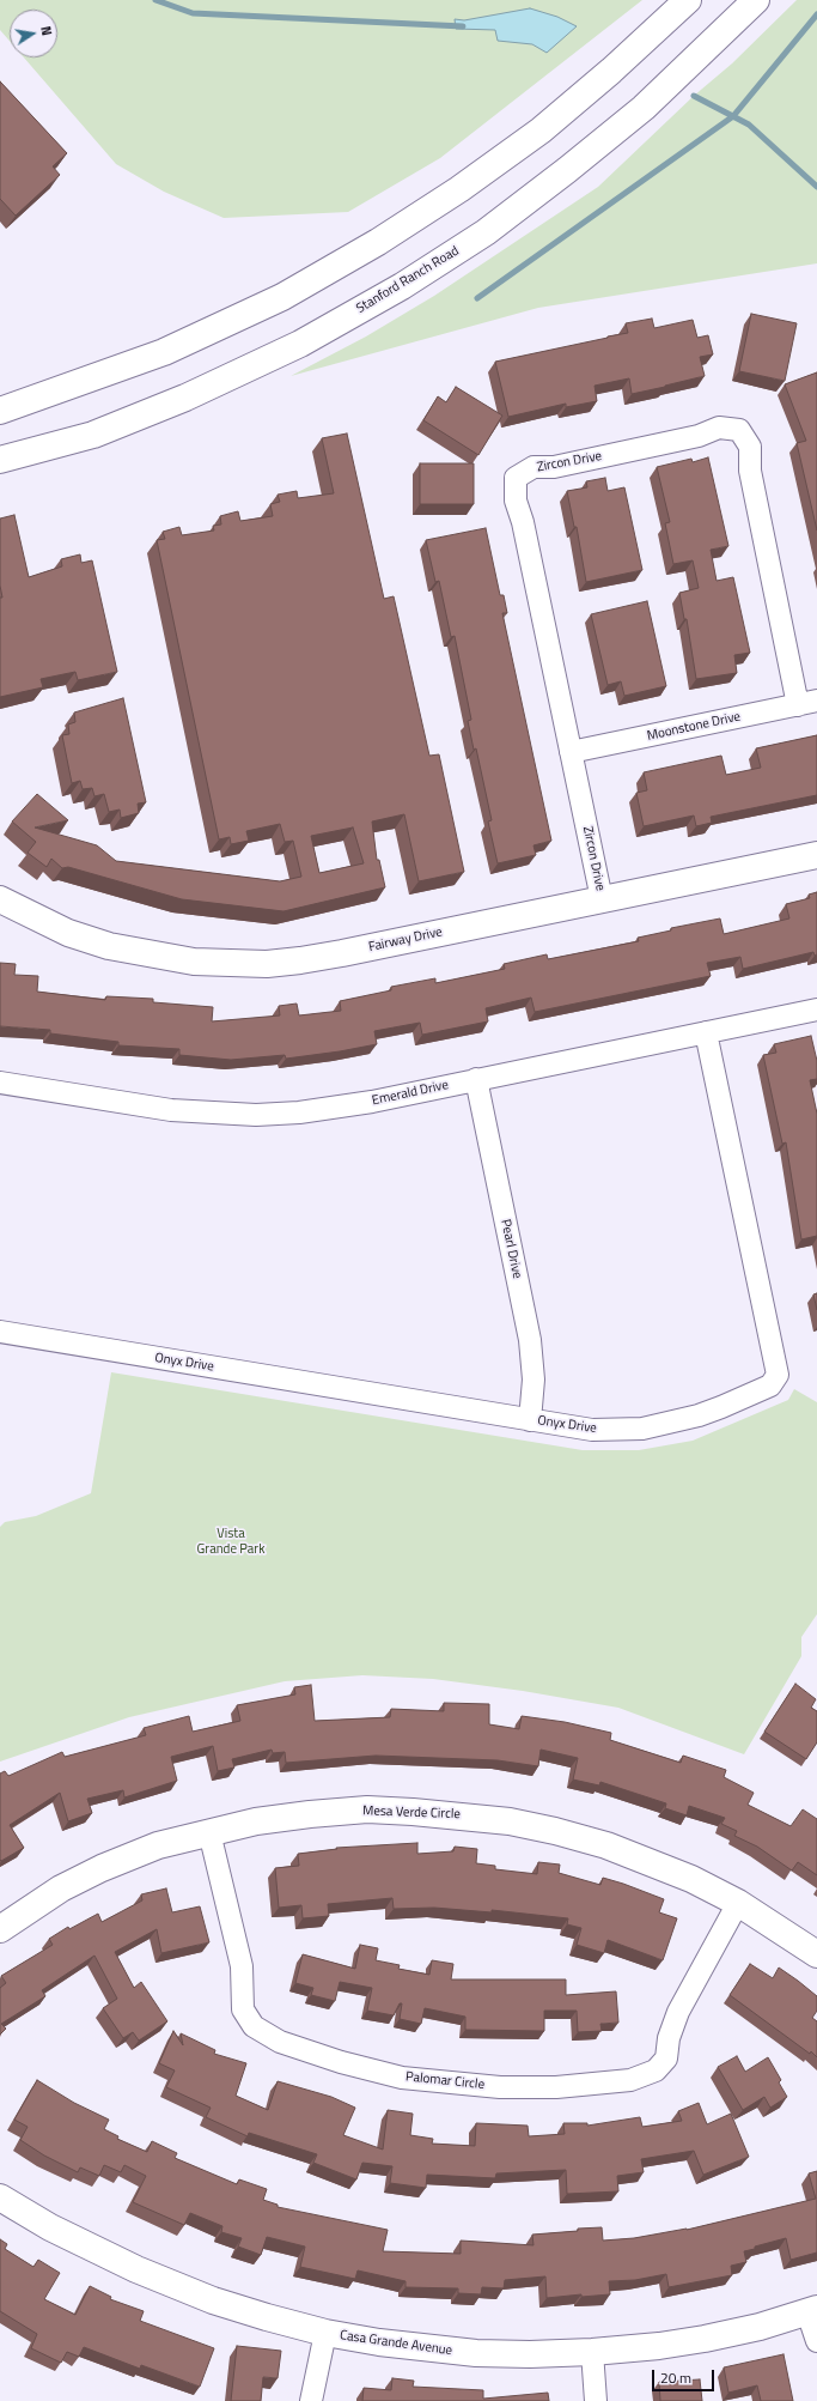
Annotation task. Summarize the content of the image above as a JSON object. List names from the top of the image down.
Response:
{
  "streets": {
    "street": [
      "Stanford Ranch Road",
      "Zircon Drive",
      "Moonstone Drive",
      "Fairway Drive",
      "Emerald Drive",
      "Pearl Drive",
      "Onyx Drive",
      "Mesa Verde Circle",
      "Palomar Circle",
      "Casa Grande Avenue"
    ]
  },
  "crossings": [
    ["Zircon Drive", "Moonstone Drive"],
    ["Zircon Drive", "Fairway Drive"],
    ["Emerald Drive", "Pearl Drive"],
    ["Emerald Drive", "Onyx Drive"],
    ["Pearl Drive", "Onyx Drive"],
    ["Mesa Verde Circle", "Palomar Circle"]
  ],
  "parks": ["Vista Grande Park"],
  "scale_bar": "20 m",
  "north": "right"
}
